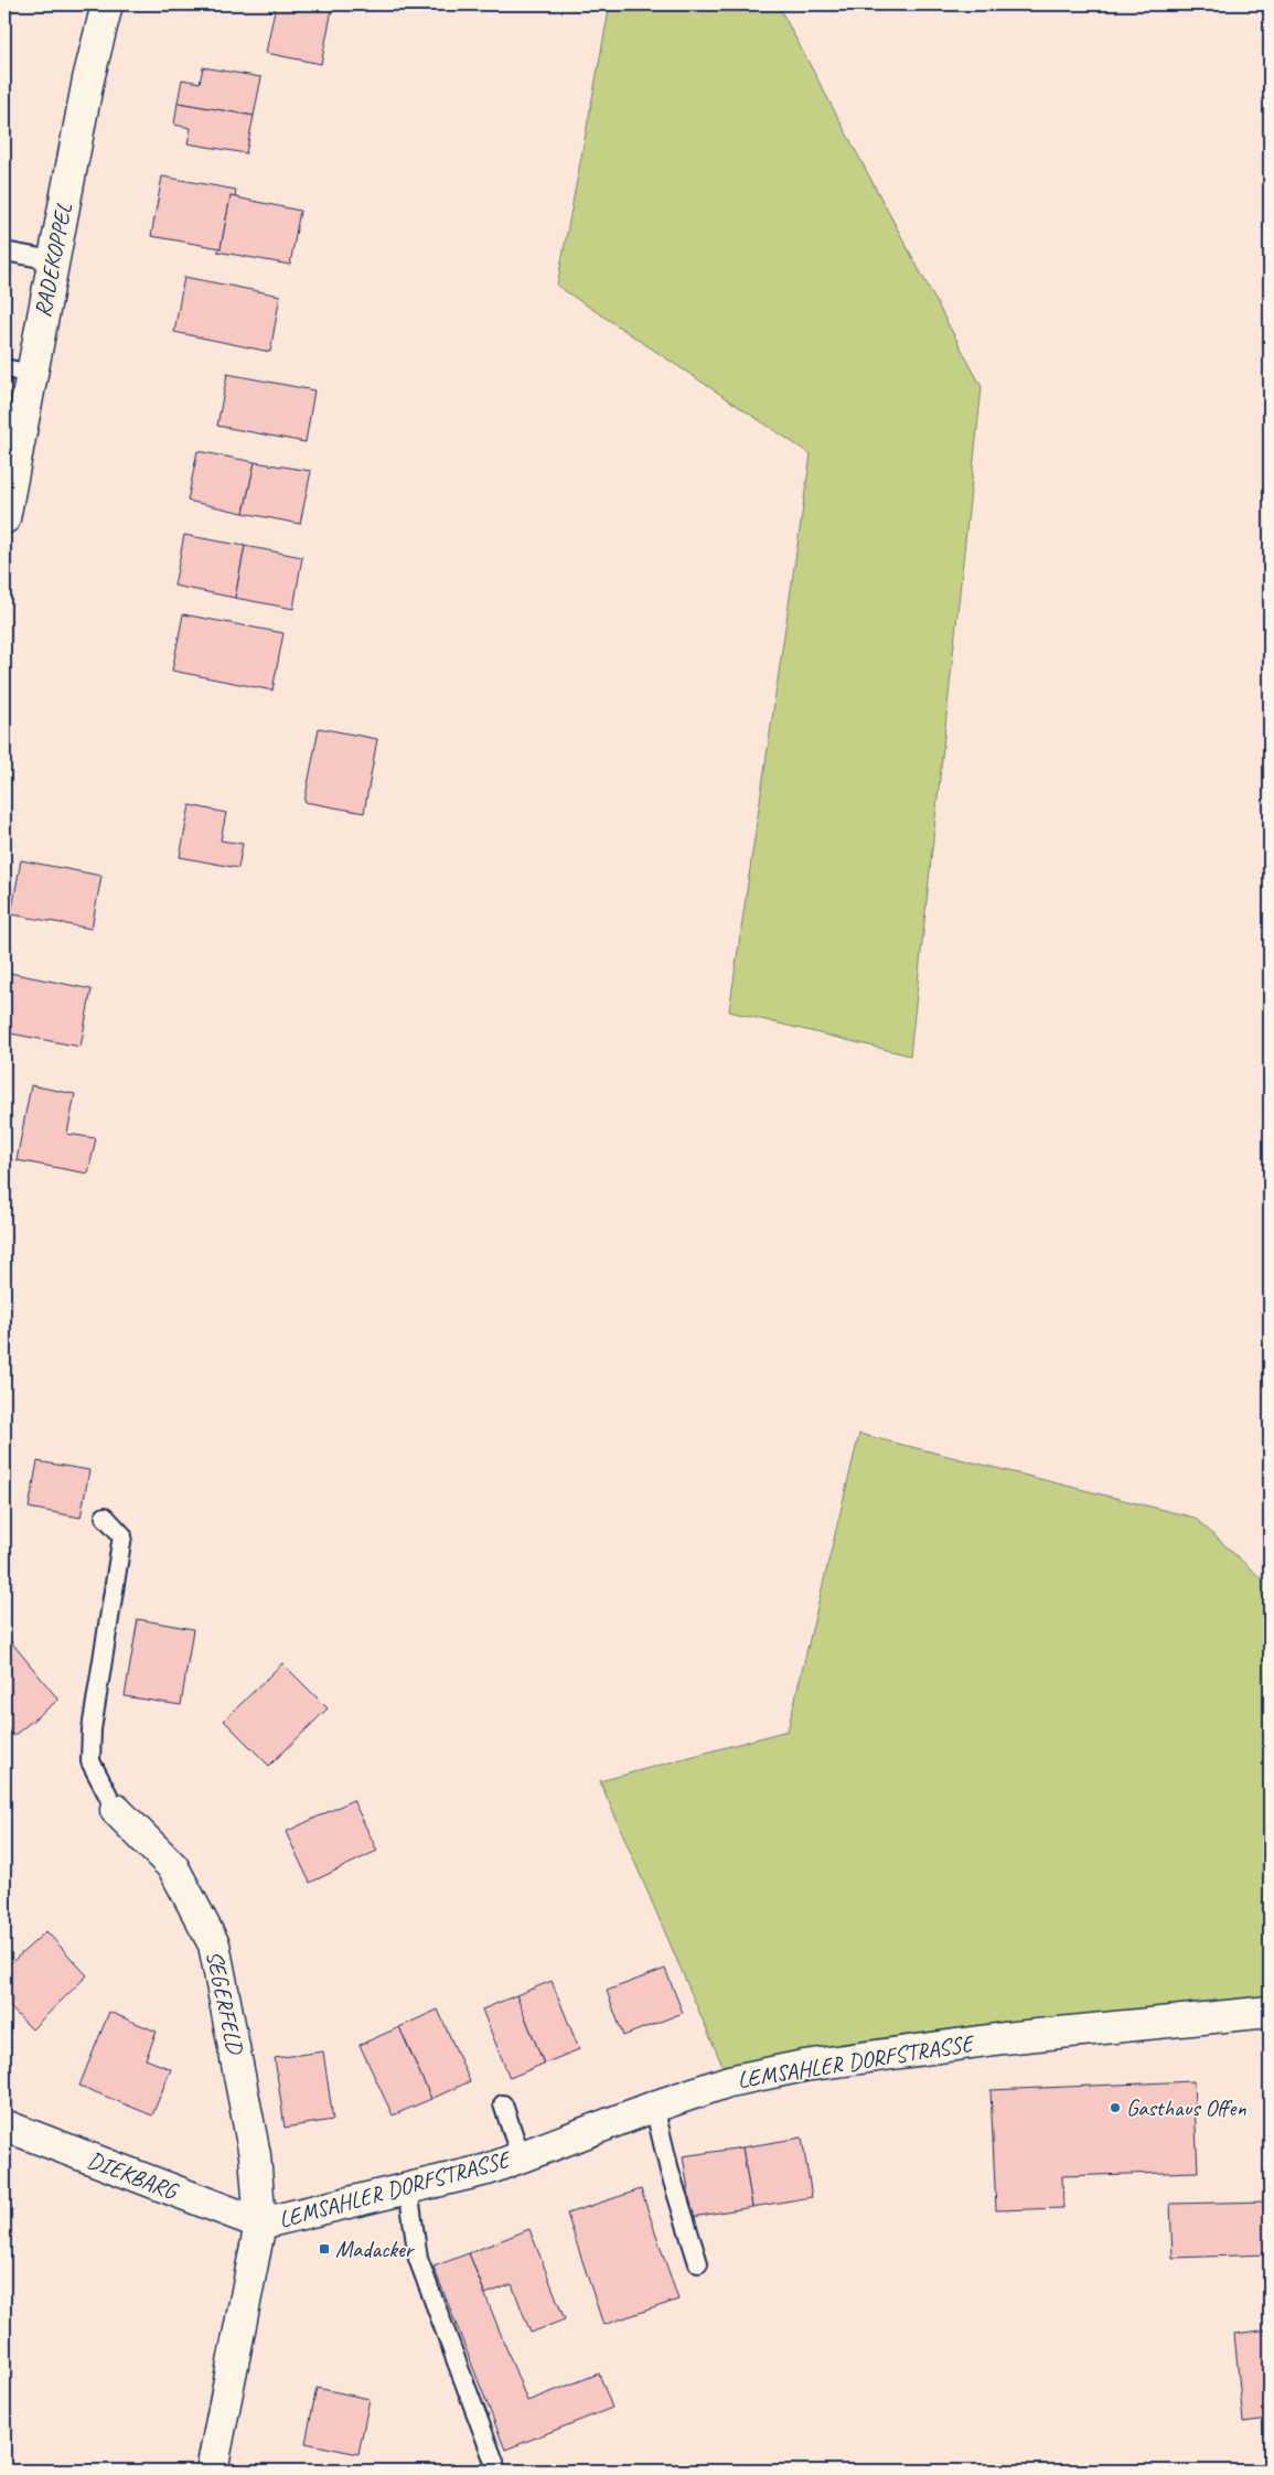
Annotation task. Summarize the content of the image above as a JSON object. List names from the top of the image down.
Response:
{
  "streets": {
    "street": [
      "RADEKOPPEL",
      "SEGERFELD",
      "LEMSAHLER DORFSTRASSE",
      "DIEKBARG"
    ]
  },
  "crossings": [
    ["SEGERFELD", "LEMSAHLER DORFSTRASSE"],
    ["SEGERFELD", "DIEKBARG"],
    ["LEMSAHLER DORFSTRASSE", "DIEKBARG"]
  ],
  "places": {
    "other": ["Gasthaus Offen"],
    "transit": ["Madacker"]
  }
}
